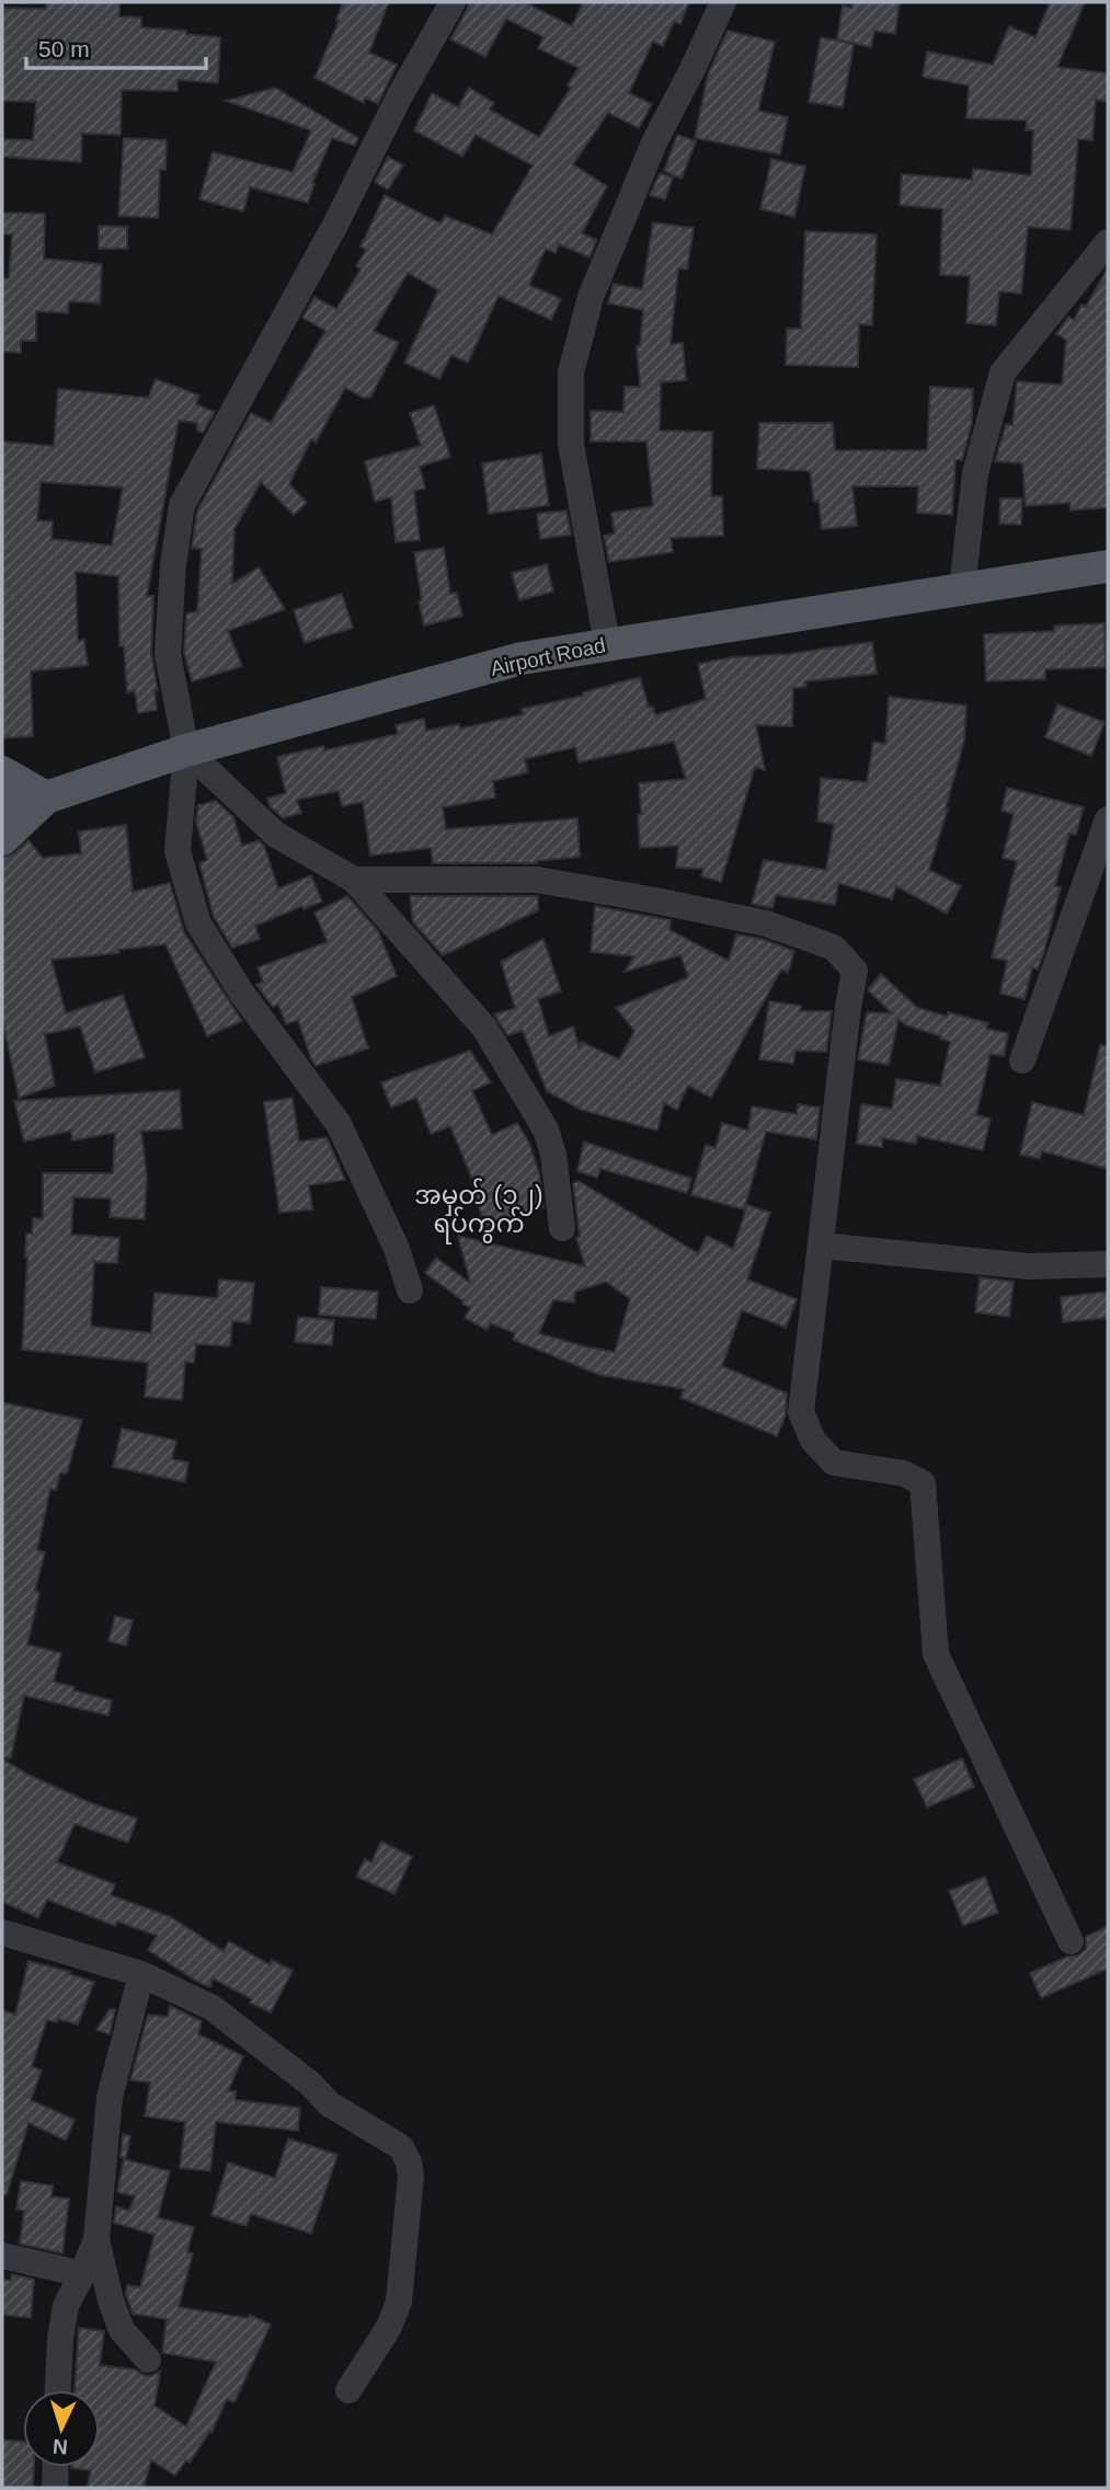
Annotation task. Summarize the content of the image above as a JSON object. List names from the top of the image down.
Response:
{
  "streets": {
    "main road": ["Airport Road"]
  },
  "districts": ["အမှတ် (၁၂) ရပ်ကွက်"],
  "scale_bar": "50 m",
  "north": "bottom"
}
